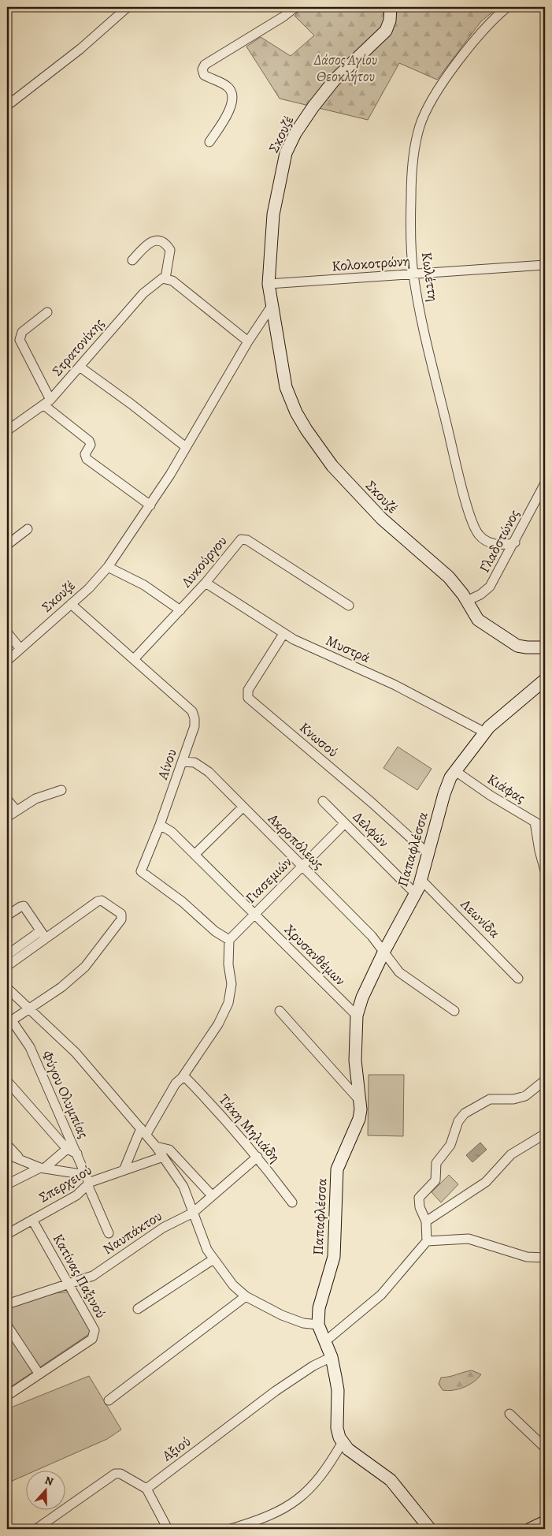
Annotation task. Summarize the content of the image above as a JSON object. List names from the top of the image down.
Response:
{
  "streets": {
    "street": [
      "Σκουζέ",
      "Κολοκοτρώνη",
      "Κωλέττη",
      "Στρατονίκης",
      "Γλαδστώνος",
      "Λυκούργου",
      "Μυστρά",
      "Κνωσού",
      "Αίνου",
      "Κιάφας",
      "Δελφών",
      "Ακροπόλεως",
      "Παπαφλέσσα",
      "Γιασεμιών",
      "Λεωνίδα",
      "Χρυσανθέμων",
      "Φύγου Ολυμπίας",
      "Τάκη Μηλιάδη",
      "Σπερχειού",
      "Ναυπάκτου",
      "Κατίνας Παξινού",
      "Αξιού"
    ]
  },
  "crossings": [
    ["Σκουζέ", "Κολοκοτρώνη"],
    ["Σκουζέ", "Γλαδστώνος"],
    ["Σκουζέ", "Αίνου"],
    ["Κολοκοτρώνη", "Κωλέττη"],
    ["Κωλέττη", "Γλαδστώνος"],
    ["Λυκούργου", "Μυστρά"],
    ["Λυκούργου", "Αίνου"],
    ["Μυστρά", "Κνωσού"],
    ["Μυστρά", "Παπαφλέσσα"],
    ["Κνωσού", "Παπαφλέσσα"],
    ["Αίνου", "Ακροπόλεως"],
    ["Αίνου", "Γιασεμιών"],
    ["Αίνου", "Χρυσανθέμων"],
    ["Κιάφας", "Παπαφλέσσα"],
    ["Δελφών", "Παπαφλέσσα"],
    ["Δελφών", "Γιασεμιών"],
    ["Ακροπόλεως", "Παπαφλέσσα"],
    ["Ακροπόλεως", "Γιασεμιών"],
    ["Παπαφλέσσα", "Λεωνίδα"],
    ["Παπαφλέσσα", "Χρυσανθέμων"],
    ["Παπαφλέσσα", "Αξιού"],
    ["Γιασεμιών", "Χρυσανθέμων"],
    ["Φύγου Ολυμπίας", "Σπερχειού"],
    ["Τάκη Μηλιάδη", "Ναυπάκτου"],
    ["Σπερχειού", "Κατίνας Παξινού"],
    ["Ναυπάκτου", "Κατίνας Παξινού"]
  ],
  "parks": ["Δάσος Αγίου Θεοκλήτου"],
  "north": "top"
}
